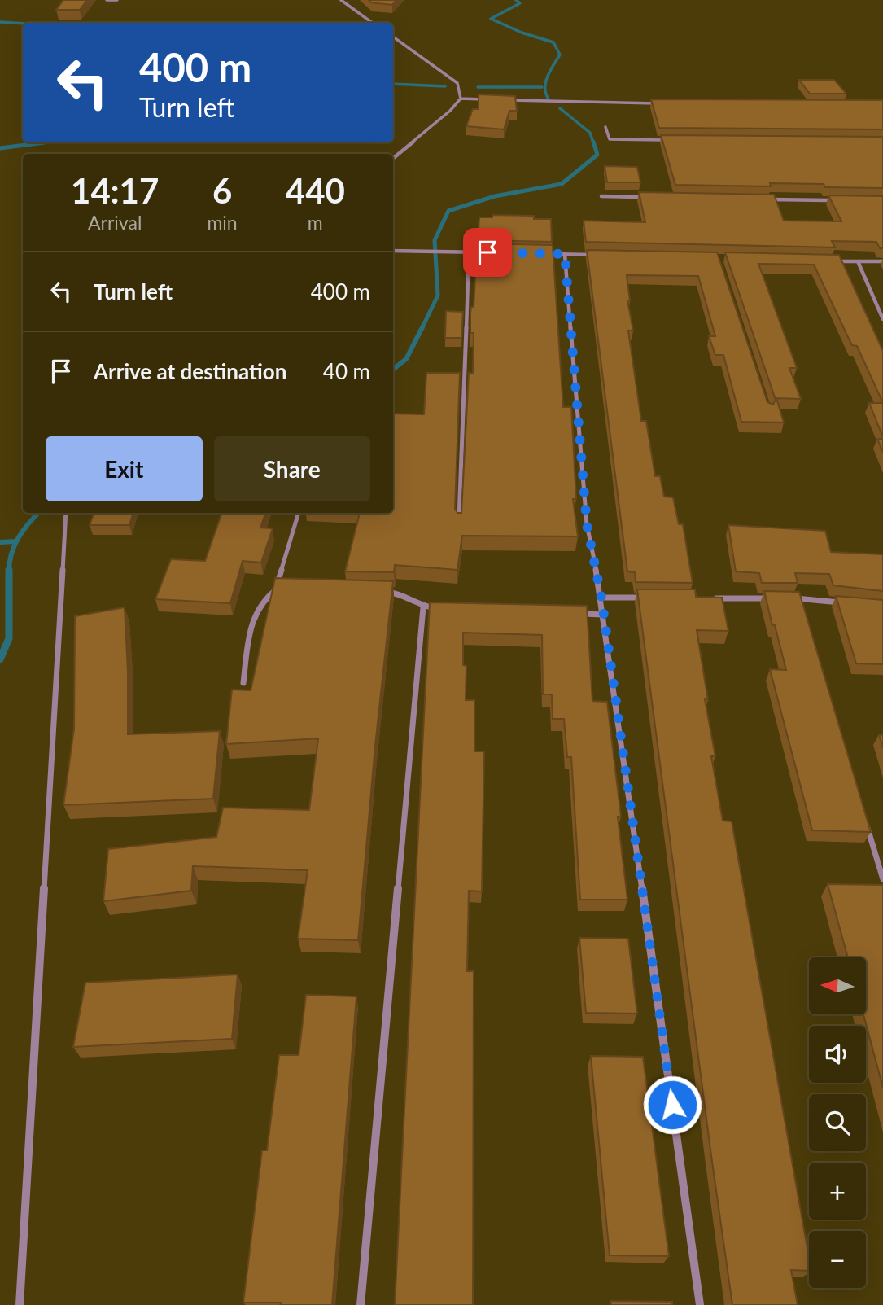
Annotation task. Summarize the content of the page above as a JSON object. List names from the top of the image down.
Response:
{
  "north": "left",
  "page": {
    "turn": ["400 m", "Turn left"],
    "eta": [
      "14:17",
      "Arrival",
      "6",
      "min",
      "440",
      "m"
    ],
    "list": [
      {
        "name": "Turn left",
        "value": "400 m"
      },
      {
        "name": "Arrive at destination",
        "value": "40 m"
      }
    ],
    "buttons": ["Exit", "Share"],
    "map_buttons": ["+", "−"]
  }
}
